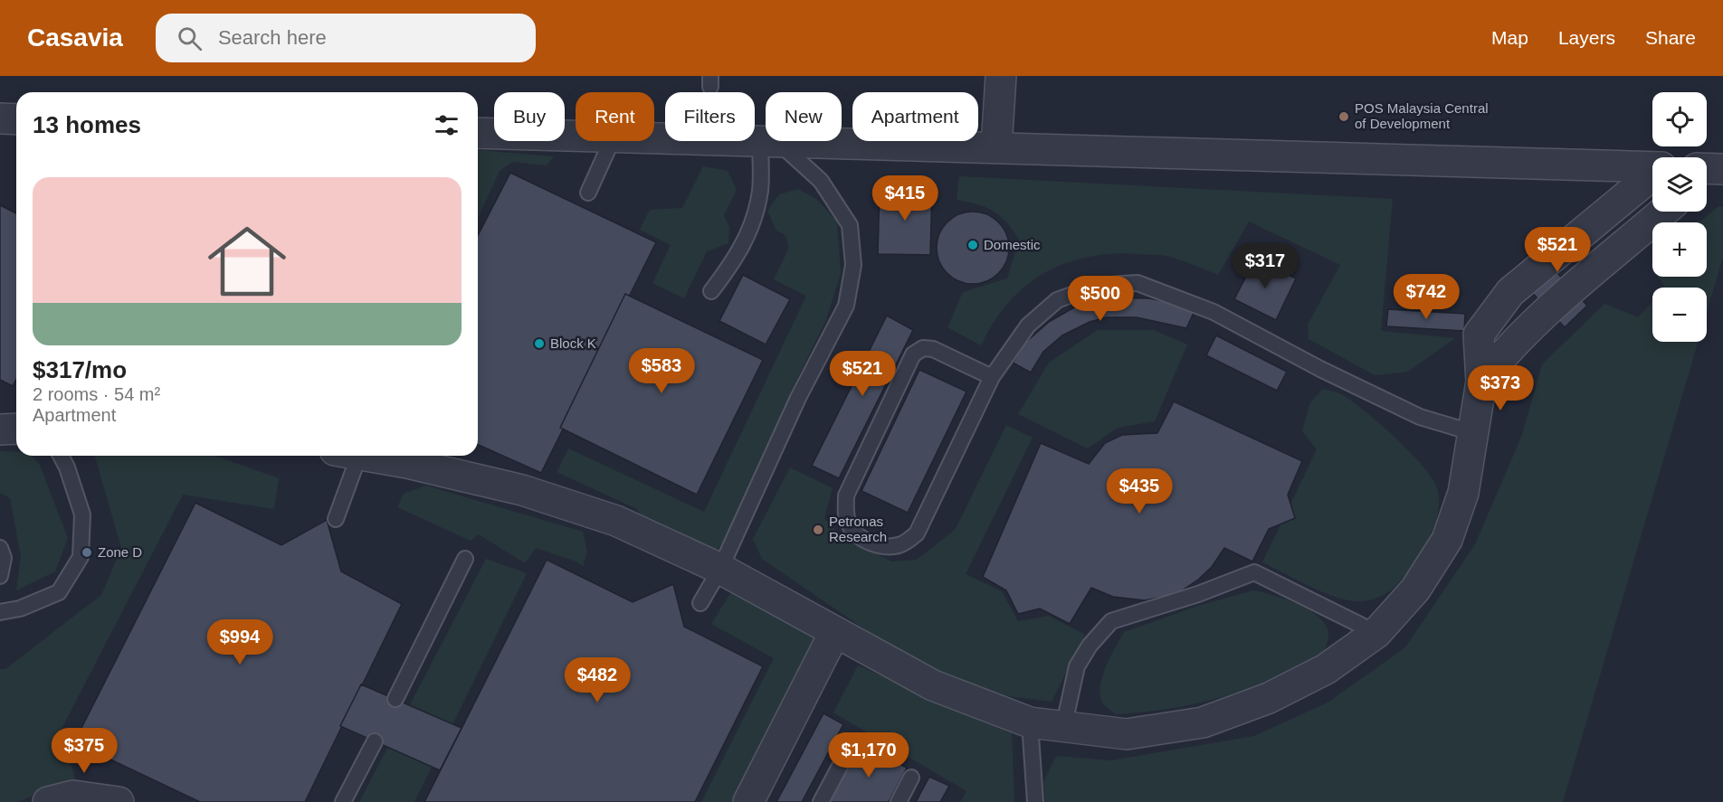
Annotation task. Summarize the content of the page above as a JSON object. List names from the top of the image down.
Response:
{
  "places": [
    "POS Malaysia Central of Development",
    "Domestic",
    "Block K",
    "Petronas Research",
    "Zone D"
  ],
  "page": {
    "header": "Casavia",
    "search": "Search here",
    "nav": ["Map", "Layers", "Share"],
    "map_buttons": ["+", "−"],
    "chip": [
      "Buy",
      "Rent",
      "Filters",
      "New",
      "Apartment"
    ],
    "heading": "13 homes",
    "list": [
      {
        "name": "$317/mo",
        "note": "2 rooms · 54 m² · Apartment"
      }
    ],
    "price": [
      "$415",
      "$521",
      "$317",
      "$742",
      "$500",
      "$583",
      "$521",
      "$373",
      "$435",
      "$994",
      "$482",
      "$375",
      "$1,170"
    ]
  }
}
